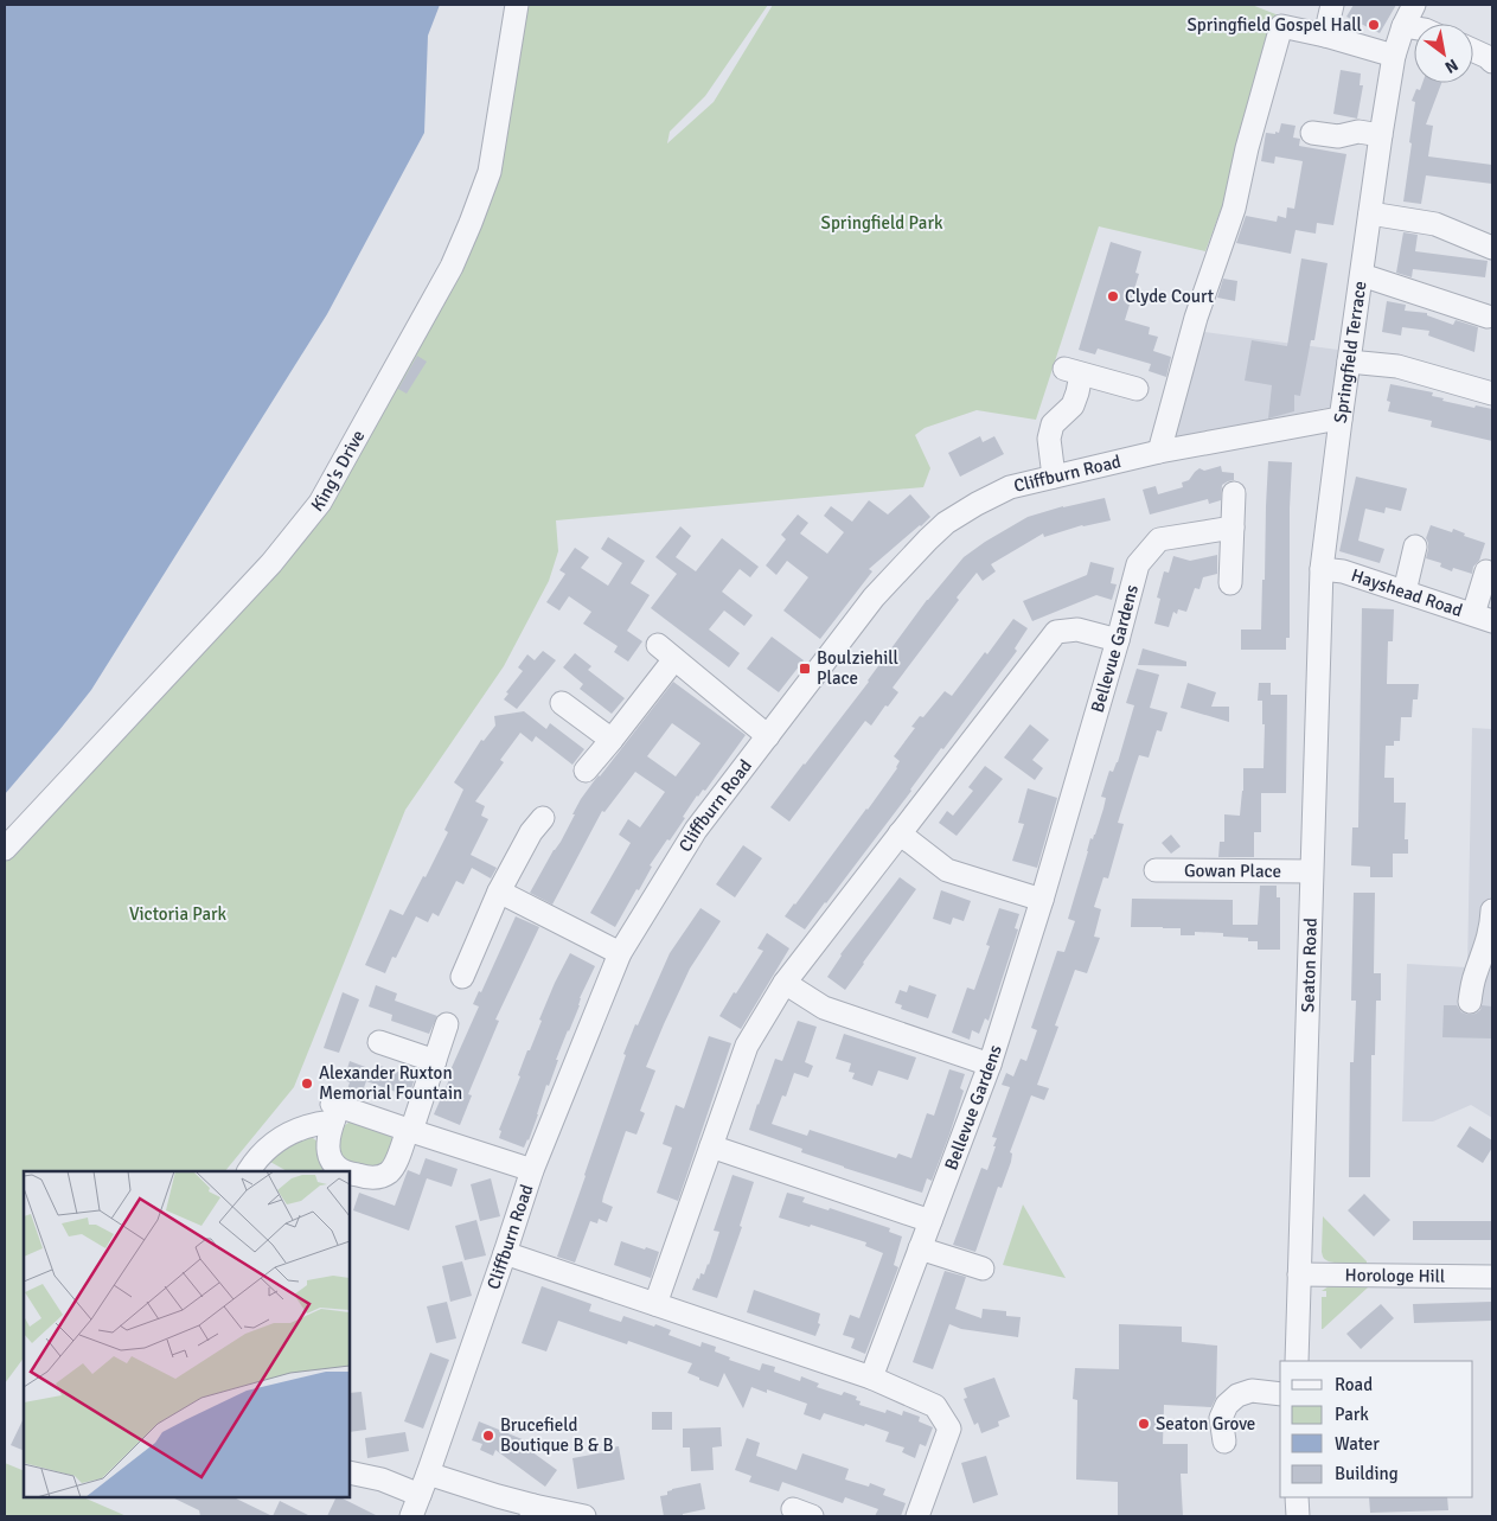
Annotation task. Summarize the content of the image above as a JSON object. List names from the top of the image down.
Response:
{
  "streets": {
    "street": [
      "Springfield Terrace",
      "King's Drive",
      "Cliffburn Road",
      "Hayshead Road",
      "Bellevue Gardens",
      "Gowan Place",
      "Seaton Road",
      "Horologe Hill"
    ]
  },
  "crossings": [
    ["Springfield Terrace", "Cliffburn Road"],
    ["Springfield Terrace", "Hayshead Road"],
    ["Springfield Terrace", "Seaton Road"],
    ["Hayshead Road", "Seaton Road"],
    ["Gowan Place", "Seaton Road"],
    ["Seaton Road", "Horologe Hill"]
  ],
  "parks": ["Springfield Park", "Victoria Park"],
  "places": {
    "other": [
      "Springfield Gospel Hall",
      "Clyde Court",
      "Alexander Ruxton Memorial Fountain",
      "Seaton Grove",
      "Brucefield Boutique B & B"
    ],
    "transit": ["Boulziehill Place"]
  },
  "legend": [
    "Road",
    "Park",
    "Water",
    "Building"
  ],
  "north": "bottom right"
}
